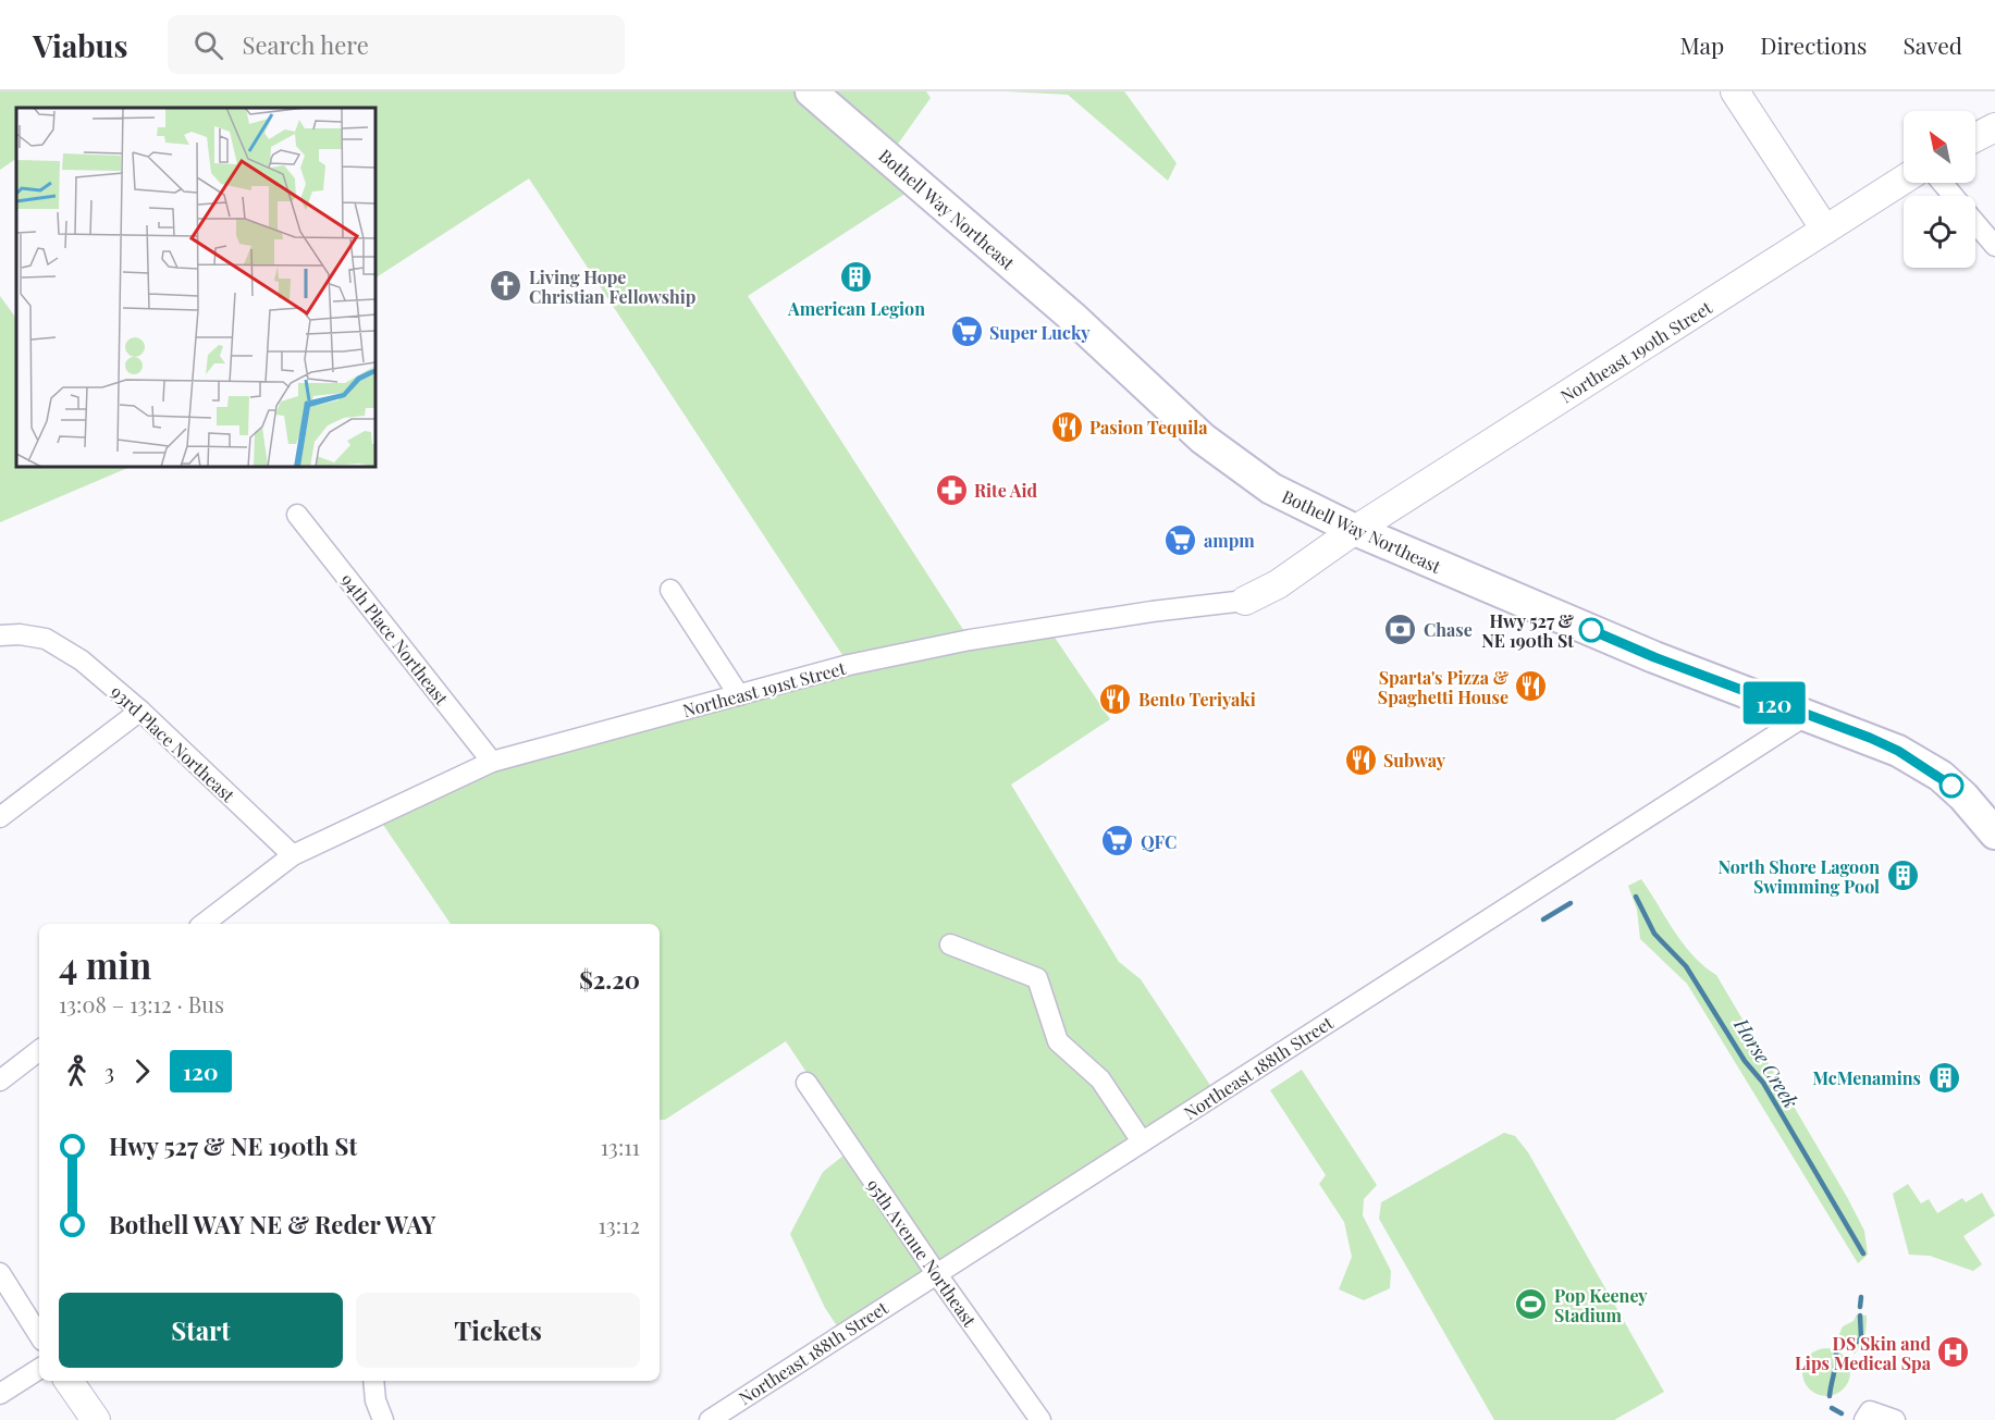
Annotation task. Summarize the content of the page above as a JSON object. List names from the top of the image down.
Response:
{
  "streets": {
    "main road": ["Bothell Way Northeast"],
    "street": [
      "Northeast 190th Street",
      "94th Place Northeast",
      "Northeast 191st Street",
      "93rd Place Northeast",
      "Northeast 188th Street",
      "95th Avenue Northeast"
    ]
  },
  "crossings": [
    ["Bothell Way Northeast", "Northeast 190th Street"],
    ["Bothell Way Northeast", "Northeast 191st Street"],
    ["Bothell Way Northeast", "Northeast 188th Street"],
    ["Northeast 190th Street", "Northeast 191st Street"],
    ["94th Place Northeast", "Northeast 191st Street"],
    ["Northeast 191st Street", "93rd Place Northeast"],
    ["Northeast 188th Street", "95th Avenue Northeast"]
  ],
  "water": ["Horse Creek"],
  "places": {
    "building": ["American Legion", "North Shore Lagoon Swimming Pool", "McMenamins"],
    "church": ["Living Hope Christian Fellowship"],
    "supermarket": ["Super Lucky", "ampm", "QFC"],
    "restaurant": [
      "Pasion Tequila",
      "Sparta's Pizza & Spaghetti House",
      "Bento Teriyaki",
      "Subway"
    ],
    "pharmacy": ["Rite Aid"],
    "bank": ["Chase"],
    "other": ["Hwy 527 & NE 190th St"],
    "sports": ["Pop Keeney Stadium"],
    "hospital": ["DS Skin and Lips Medical Spa"]
  },
  "lines": ["bus line 120"],
  "north": "top left",
  "page": {
    "header": "Viabus",
    "search": "Search here",
    "nav": ["Map", "Directions", "Saved"],
    "on_map": "120",
    "heading": ["4 min", "13:08 – 13:12 · Bus", "$2.20"],
    "legs": ["3", "120"],
    "list": [
      {
        "name": "Hwy 527 & NE 190th St",
        "value": "13:11"
      },
      {
        "name": "Bothell WAY NE & Reder WAY",
        "value": "13:12"
      }
    ],
    "buttons": ["Start", "Tickets"]
  }
}
